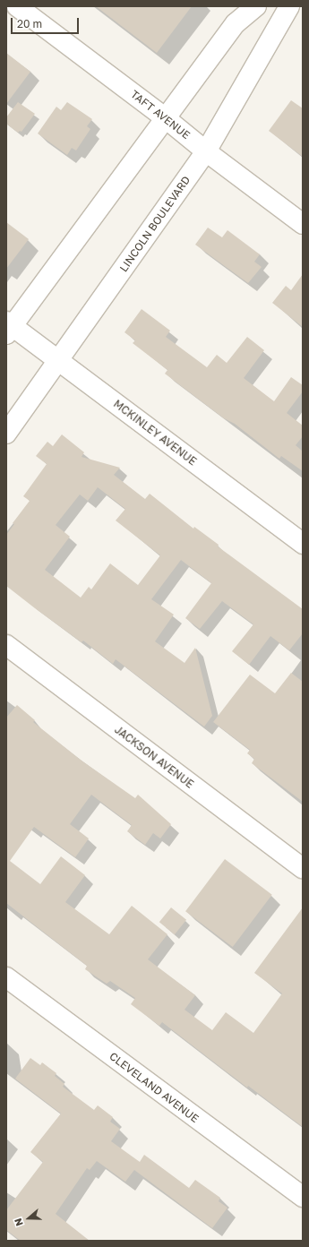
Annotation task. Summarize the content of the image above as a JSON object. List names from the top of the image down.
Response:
{
  "streets": {
    "street": [
      "TAFT AVENUE",
      "LINCOLN BOULEVARD",
      "MCKINLEY AVENUE",
      "JACKSON AVENUE",
      "CLEVELAND AVENUE"
    ]
  },
  "crossings": [
    ["TAFT AVENUE", "LINCOLN BOULEVARD"],
    ["LINCOLN BOULEVARD", "MCKINLEY AVENUE"]
  ],
  "scale_bar": "20 m",
  "north": "left"
}
